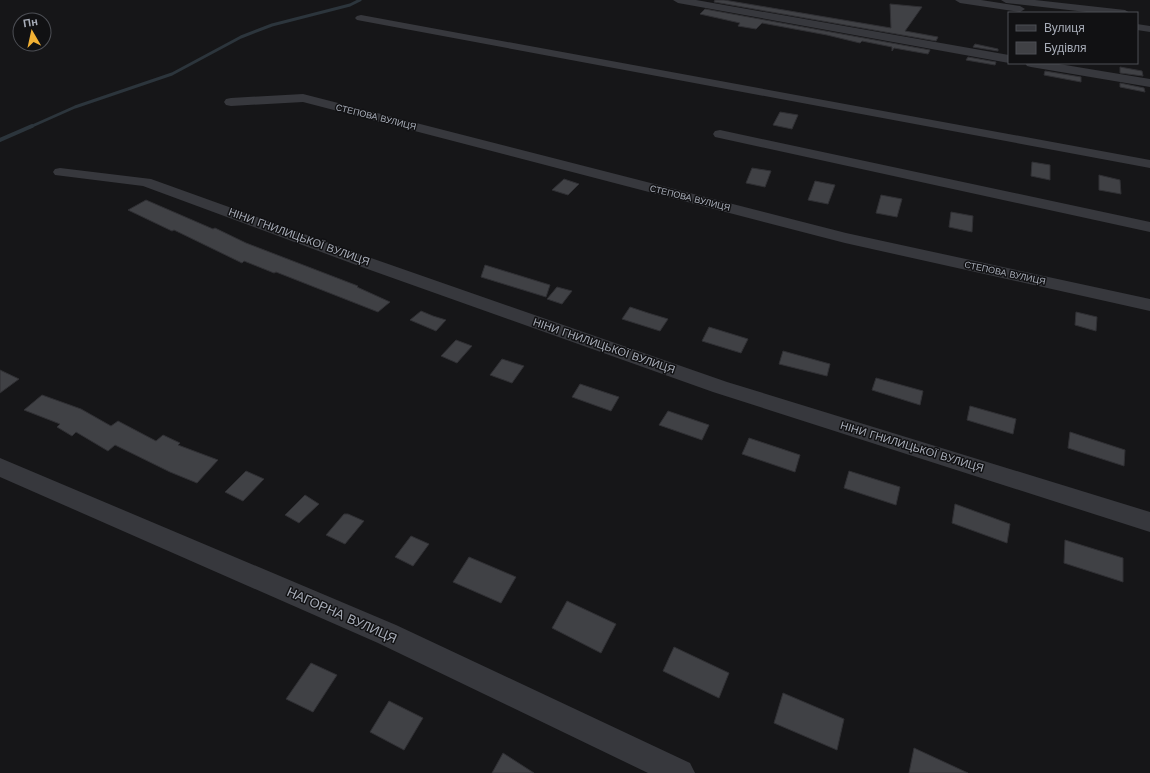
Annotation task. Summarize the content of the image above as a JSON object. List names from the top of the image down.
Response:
{
  "streets": {
    "street": ["СТЕПОВА ВУЛИЦЯ", "НІНИ ГНИЛИЦЬКОЇ ВУЛИЦЯ", "НАГОРНА ВУЛИЦЯ"]
  },
  "legend": ["Вулиця", "Будівля"],
  "north": "top"
}
